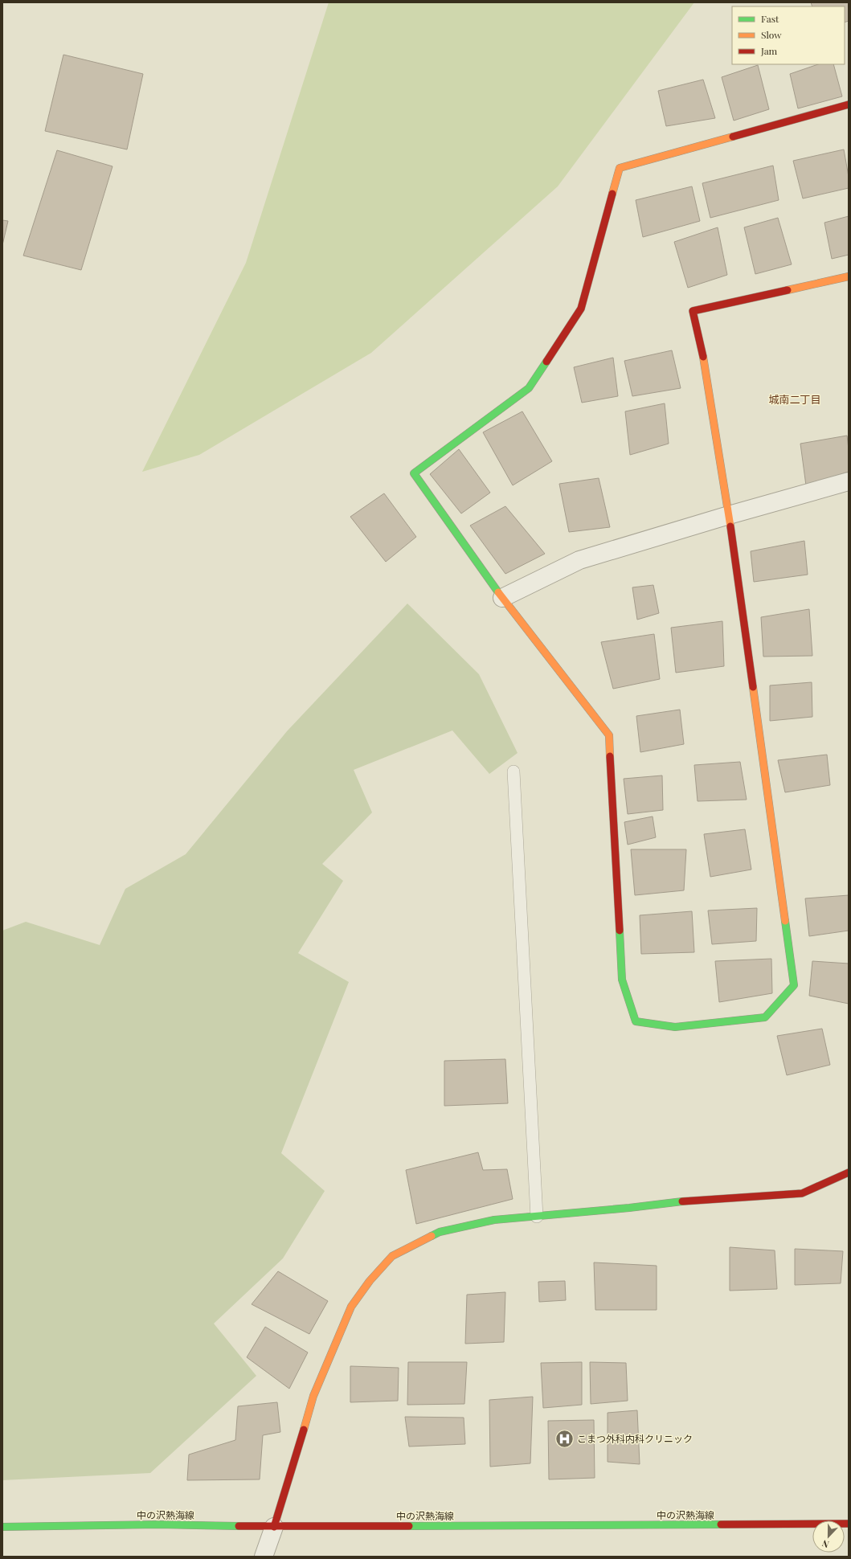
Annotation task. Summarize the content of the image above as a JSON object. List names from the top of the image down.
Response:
{
  "streets": {
    "street": ["中の沢熱海線"]
  },
  "districts": ["城南二丁目"],
  "places": {
    "hospital": ["こまつ外科内科クリニック"]
  },
  "legend": ["Fast", "Slow", "Jam"],
  "north": "bottom"
}
